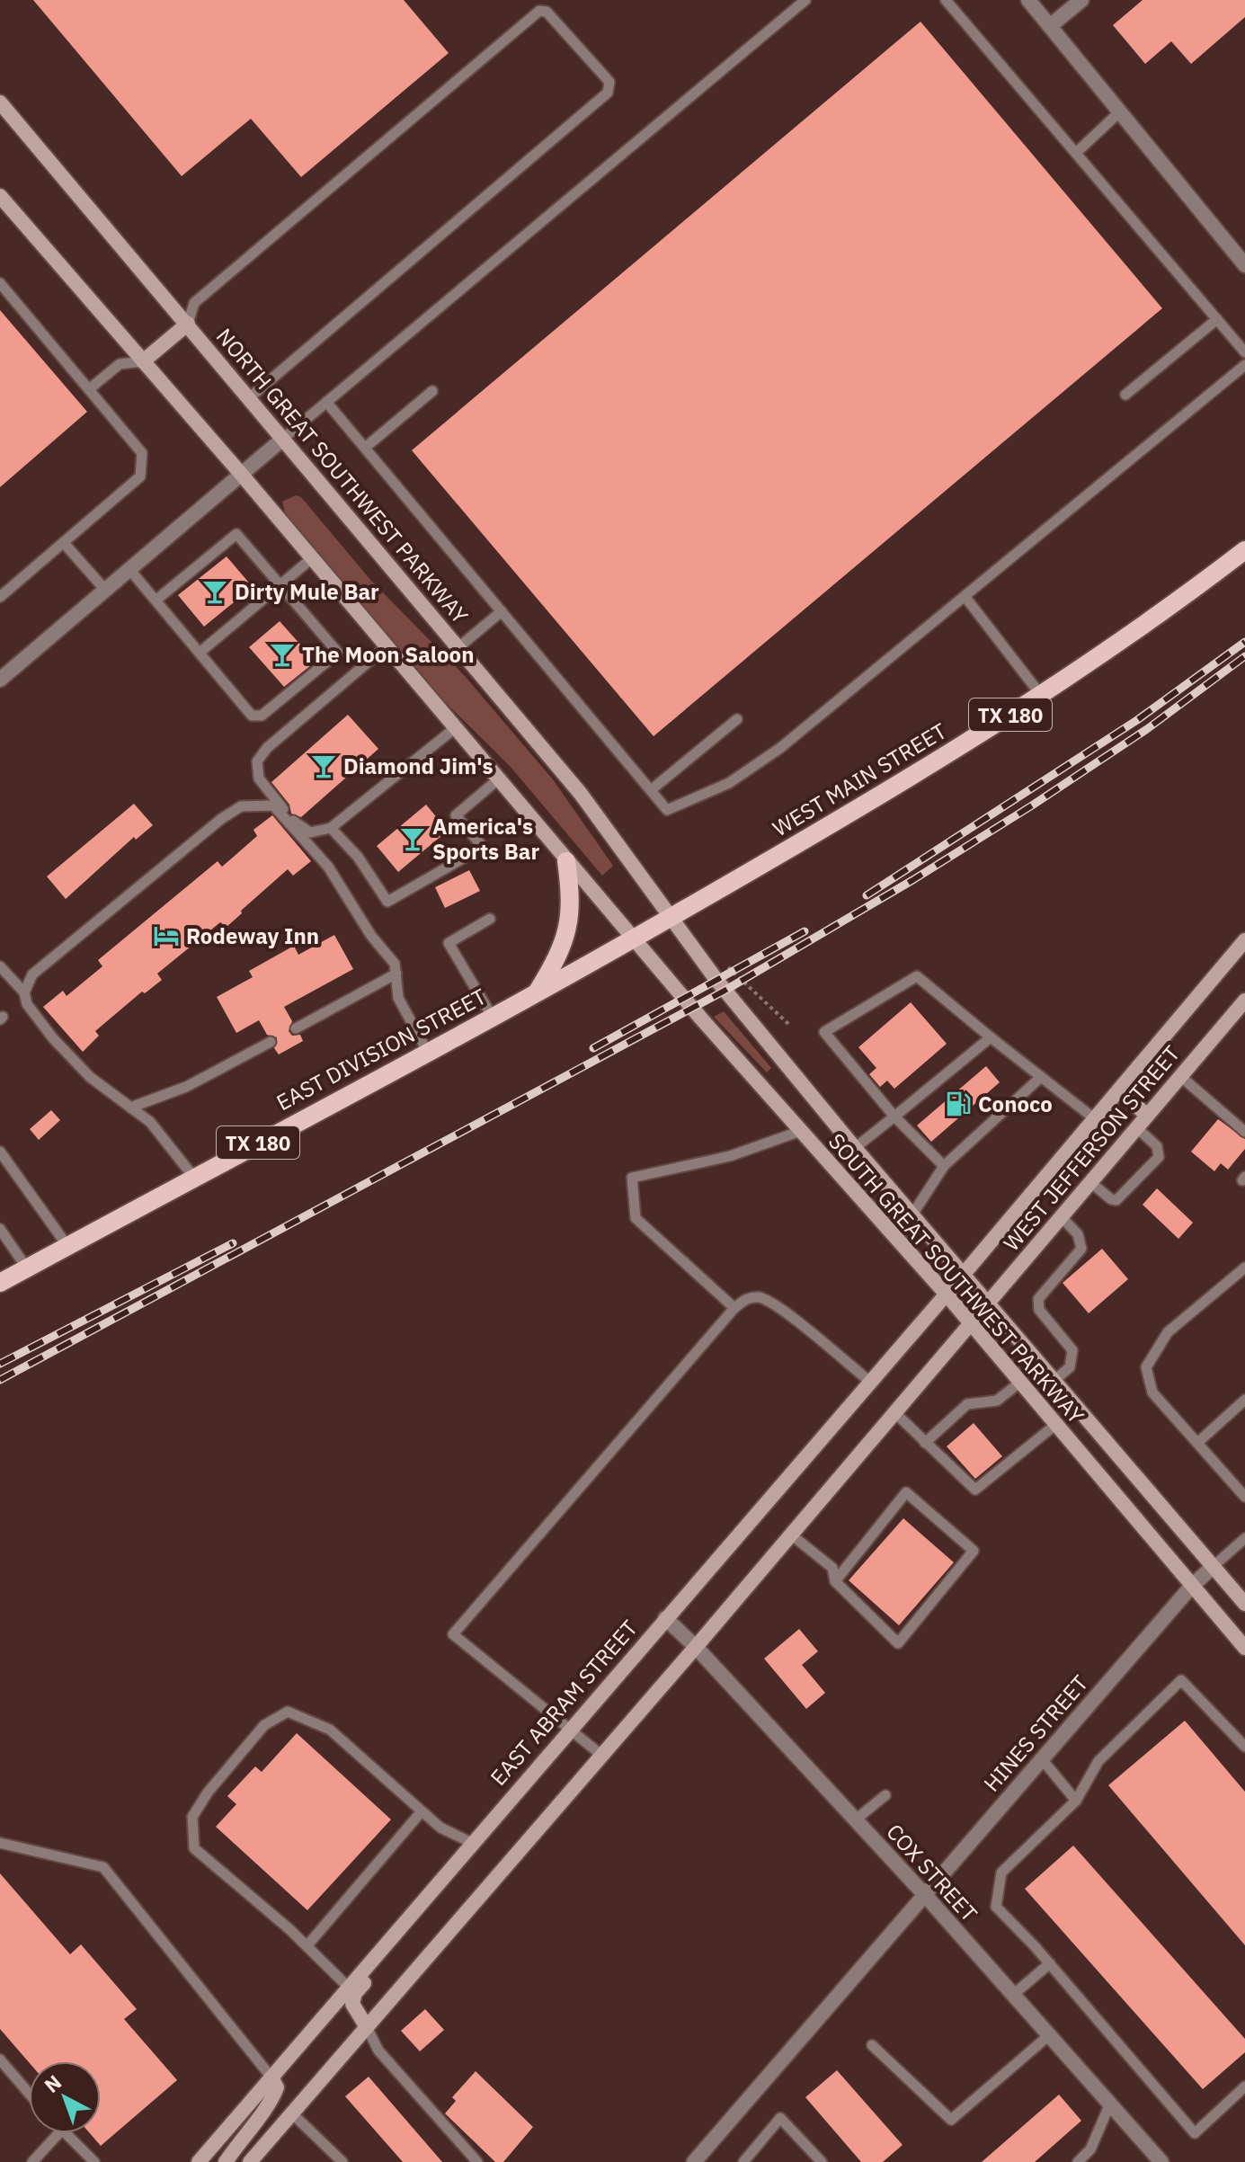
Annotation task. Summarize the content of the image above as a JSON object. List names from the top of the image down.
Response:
{
  "streets": {
    "main road": [
      "NORTH GREAT SOUTHWEST PARKWAY",
      "TX 180",
      "WEST MAIN STREET",
      "EAST DIVISION STREET",
      "WEST JEFFERSON STREET",
      "SOUTH GREAT SOUTHWEST PARKWAY",
      "EAST ABRAM STREET"
    ],
    "street": ["HINES STREET", "COX STREET"]
  },
  "crossings": [
    ["NORTH GREAT SOUTHWEST PARKWAY", "WEST MAIN STREET"],
    ["NORTH GREAT SOUTHWEST PARKWAY", "SOUTH GREAT SOUTHWEST PARKWAY"],
    ["WEST MAIN STREET", "EAST DIVISION STREET"],
    ["WEST MAIN STREET", "SOUTH GREAT SOUTHWEST PARKWAY"],
    ["EAST DIVISION STREET", "SOUTH GREAT SOUTHWEST PARKWAY"],
    ["WEST JEFFERSON STREET", "SOUTH GREAT SOUTHWEST PARKWAY"],
    ["WEST JEFFERSON STREET", "EAST ABRAM STREET"],
    ["SOUTH GREAT SOUTHWEST PARKWAY", "EAST ABRAM STREET"],
    ["SOUTH GREAT SOUTHWEST PARKWAY", "HINES STREET"],
    ["EAST ABRAM STREET", "COX STREET"],
    ["HINES STREET", "COX STREET"]
  ],
  "places": {
    "bar": [
      "Dirty Mule Bar",
      "The Moon Saloon",
      "Diamond Jim's",
      "America's Sports Bar"
    ],
    "hotel": ["Rodeway Inn"],
    "fuel station": ["Conoco"]
  },
  "north": "top left"
}
